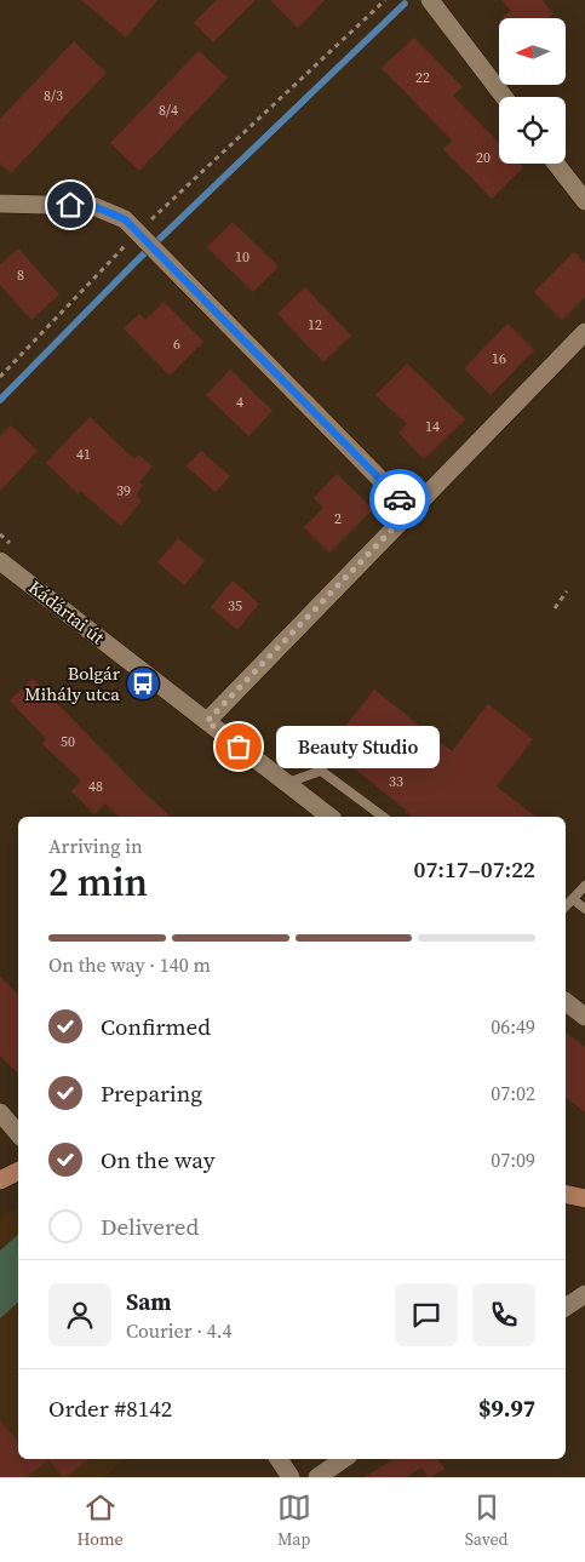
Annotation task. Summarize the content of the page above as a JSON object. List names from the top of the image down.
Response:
{
  "streets": {
    "street": ["Kádártai út"]
  },
  "places": {
    "bus stop": ["Bolgár Mihály utca"],
    "other": ["Beauty Studio"]
  },
  "house_numbers": [
    "22",
    "8/3",
    "8/4",
    "20",
    "10",
    "8",
    "12",
    "6",
    "16",
    "4",
    "14",
    "41",
    "39",
    "2",
    "35",
    "50",
    "33",
    "48"
  ],
  "north": "left",
  "page": {
    "bubble": "Beauty Studio",
    "heading": ["2 min", "Arriving in", "07:17–07:22"],
    "panel": [
      "Sam",
      "Courier · 4.4",
      "Order #8142",
      "$9.97"
    ],
    "bar": "On the way · 140 m",
    "list": [
      ["Confirmed", "06:49"],
      ["Preparing", "07:02"],
      ["On the way", "07:09"],
      "Delivered"
    ],
    "tabs": ["Home", "Map", "Saved"]
  }
}
